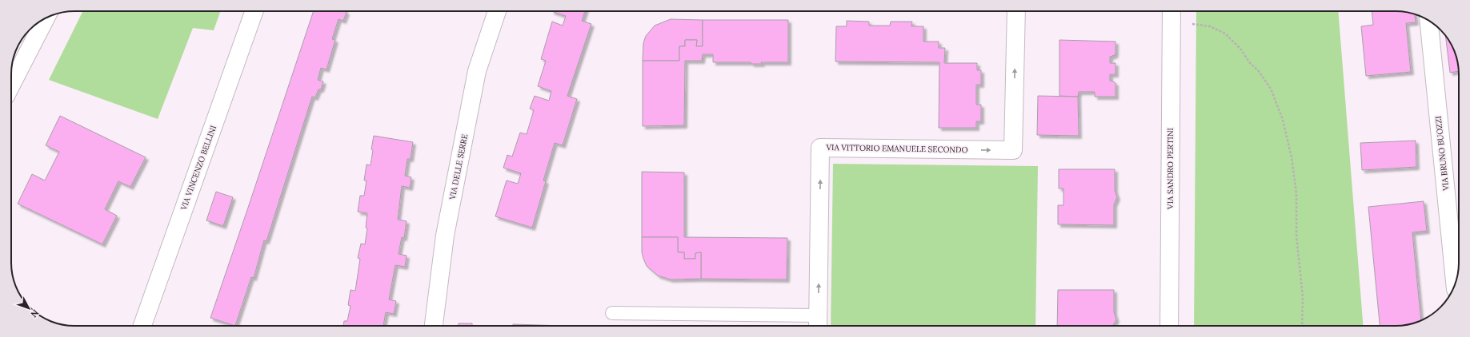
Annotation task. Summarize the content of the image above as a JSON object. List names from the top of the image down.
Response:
{
  "streets": {
    "street": [
      "VIA VITTORIO EMANUELE SECONDO",
      "VIA BRUNO BUOZZI",
      "VIA DELLE SERRE",
      "VIA VINCENZO BELLINI",
      "VIA SANDRO PERTINI"
    ]
  },
  "north": "bottom right"
}
